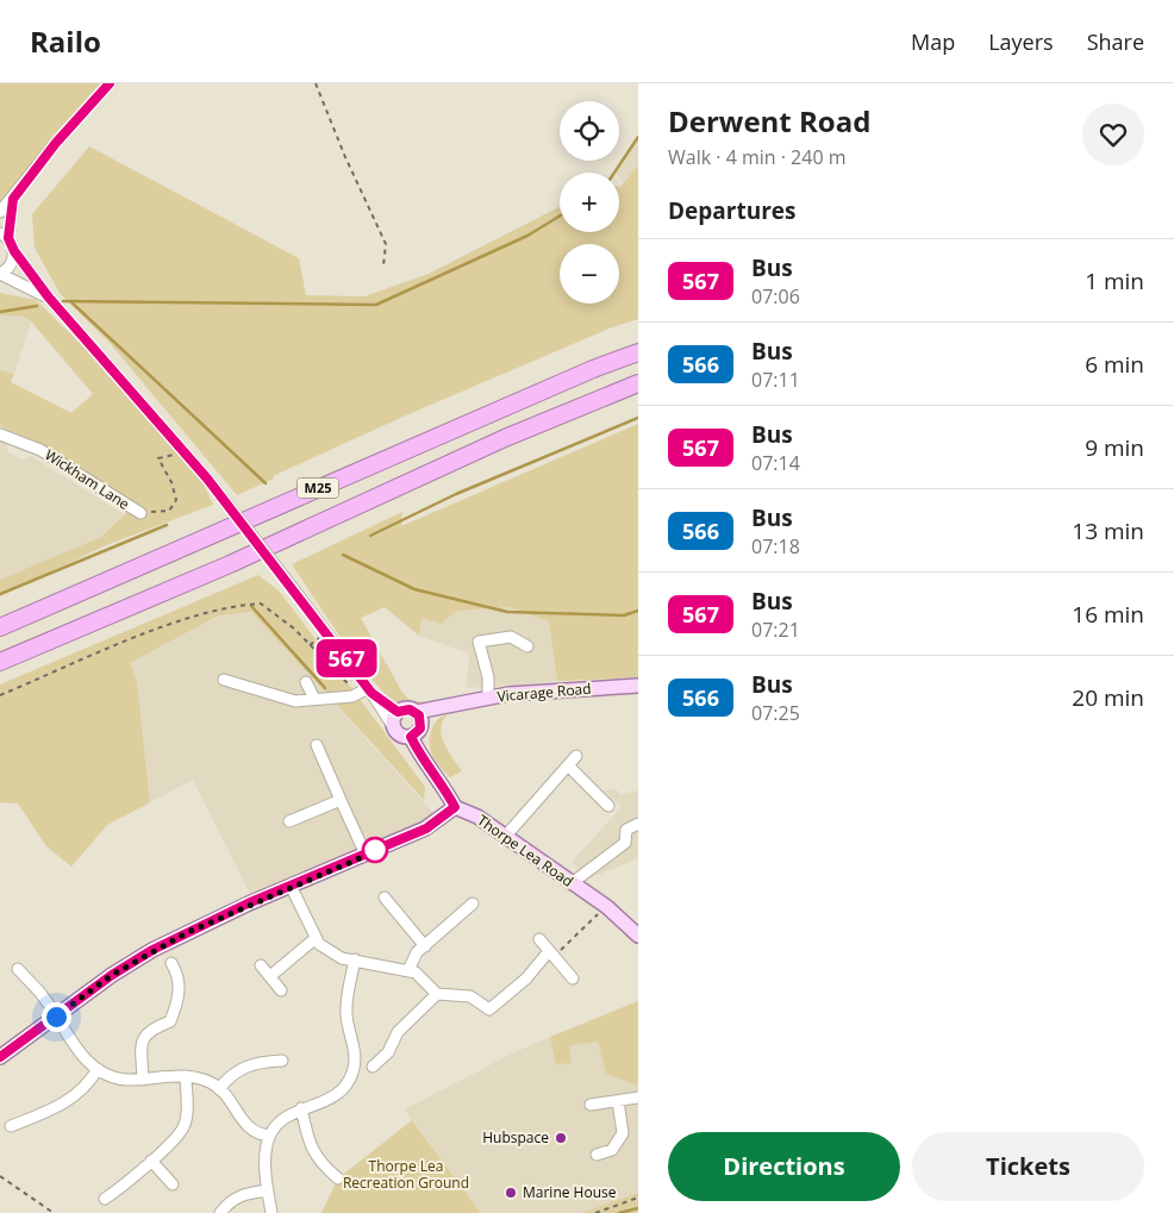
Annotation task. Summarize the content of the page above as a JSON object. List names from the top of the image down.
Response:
{
  "streets": {
    "highway": ["M25"],
    "main road": ["Vicarage Road", "Thorpe Lea Road"],
    "street": ["Wickham Lane"]
  },
  "parks": ["Thorpe Lea Recreation Ground"],
  "places": ["Hubspace", "Marine House"],
  "lines": ["bus line 567"],
  "page": {
    "header": "Railo",
    "nav": ["Map", "Layers", "Share"],
    "on_map": "567",
    "heading": [
      ["Derwent Road", "Walk · 4 min · 240 m"],
      "Departures"
    ],
    "map_buttons": ["+", "−"],
    "list": [
      {
        "mark": "567",
        "name": "Bus",
        "note": "07:06",
        "value": "1 min"
      },
      {
        "mark": "566",
        "name": "Bus",
        "note": "07:11",
        "value": "6 min"
      },
      {
        "mark": "567",
        "name": "Bus",
        "note": "07:14",
        "value": "9 min"
      },
      {
        "mark": "566",
        "name": "Bus",
        "note": "07:18",
        "value": "13 min"
      },
      {
        "mark": "567",
        "name": "Bus",
        "note": "07:21",
        "value": "16 min"
      },
      {
        "mark": "566",
        "name": "Bus",
        "note": "07:25",
        "value": "20 min"
      }
    ],
    "buttons": ["Directions", "Tickets"]
  }
}
